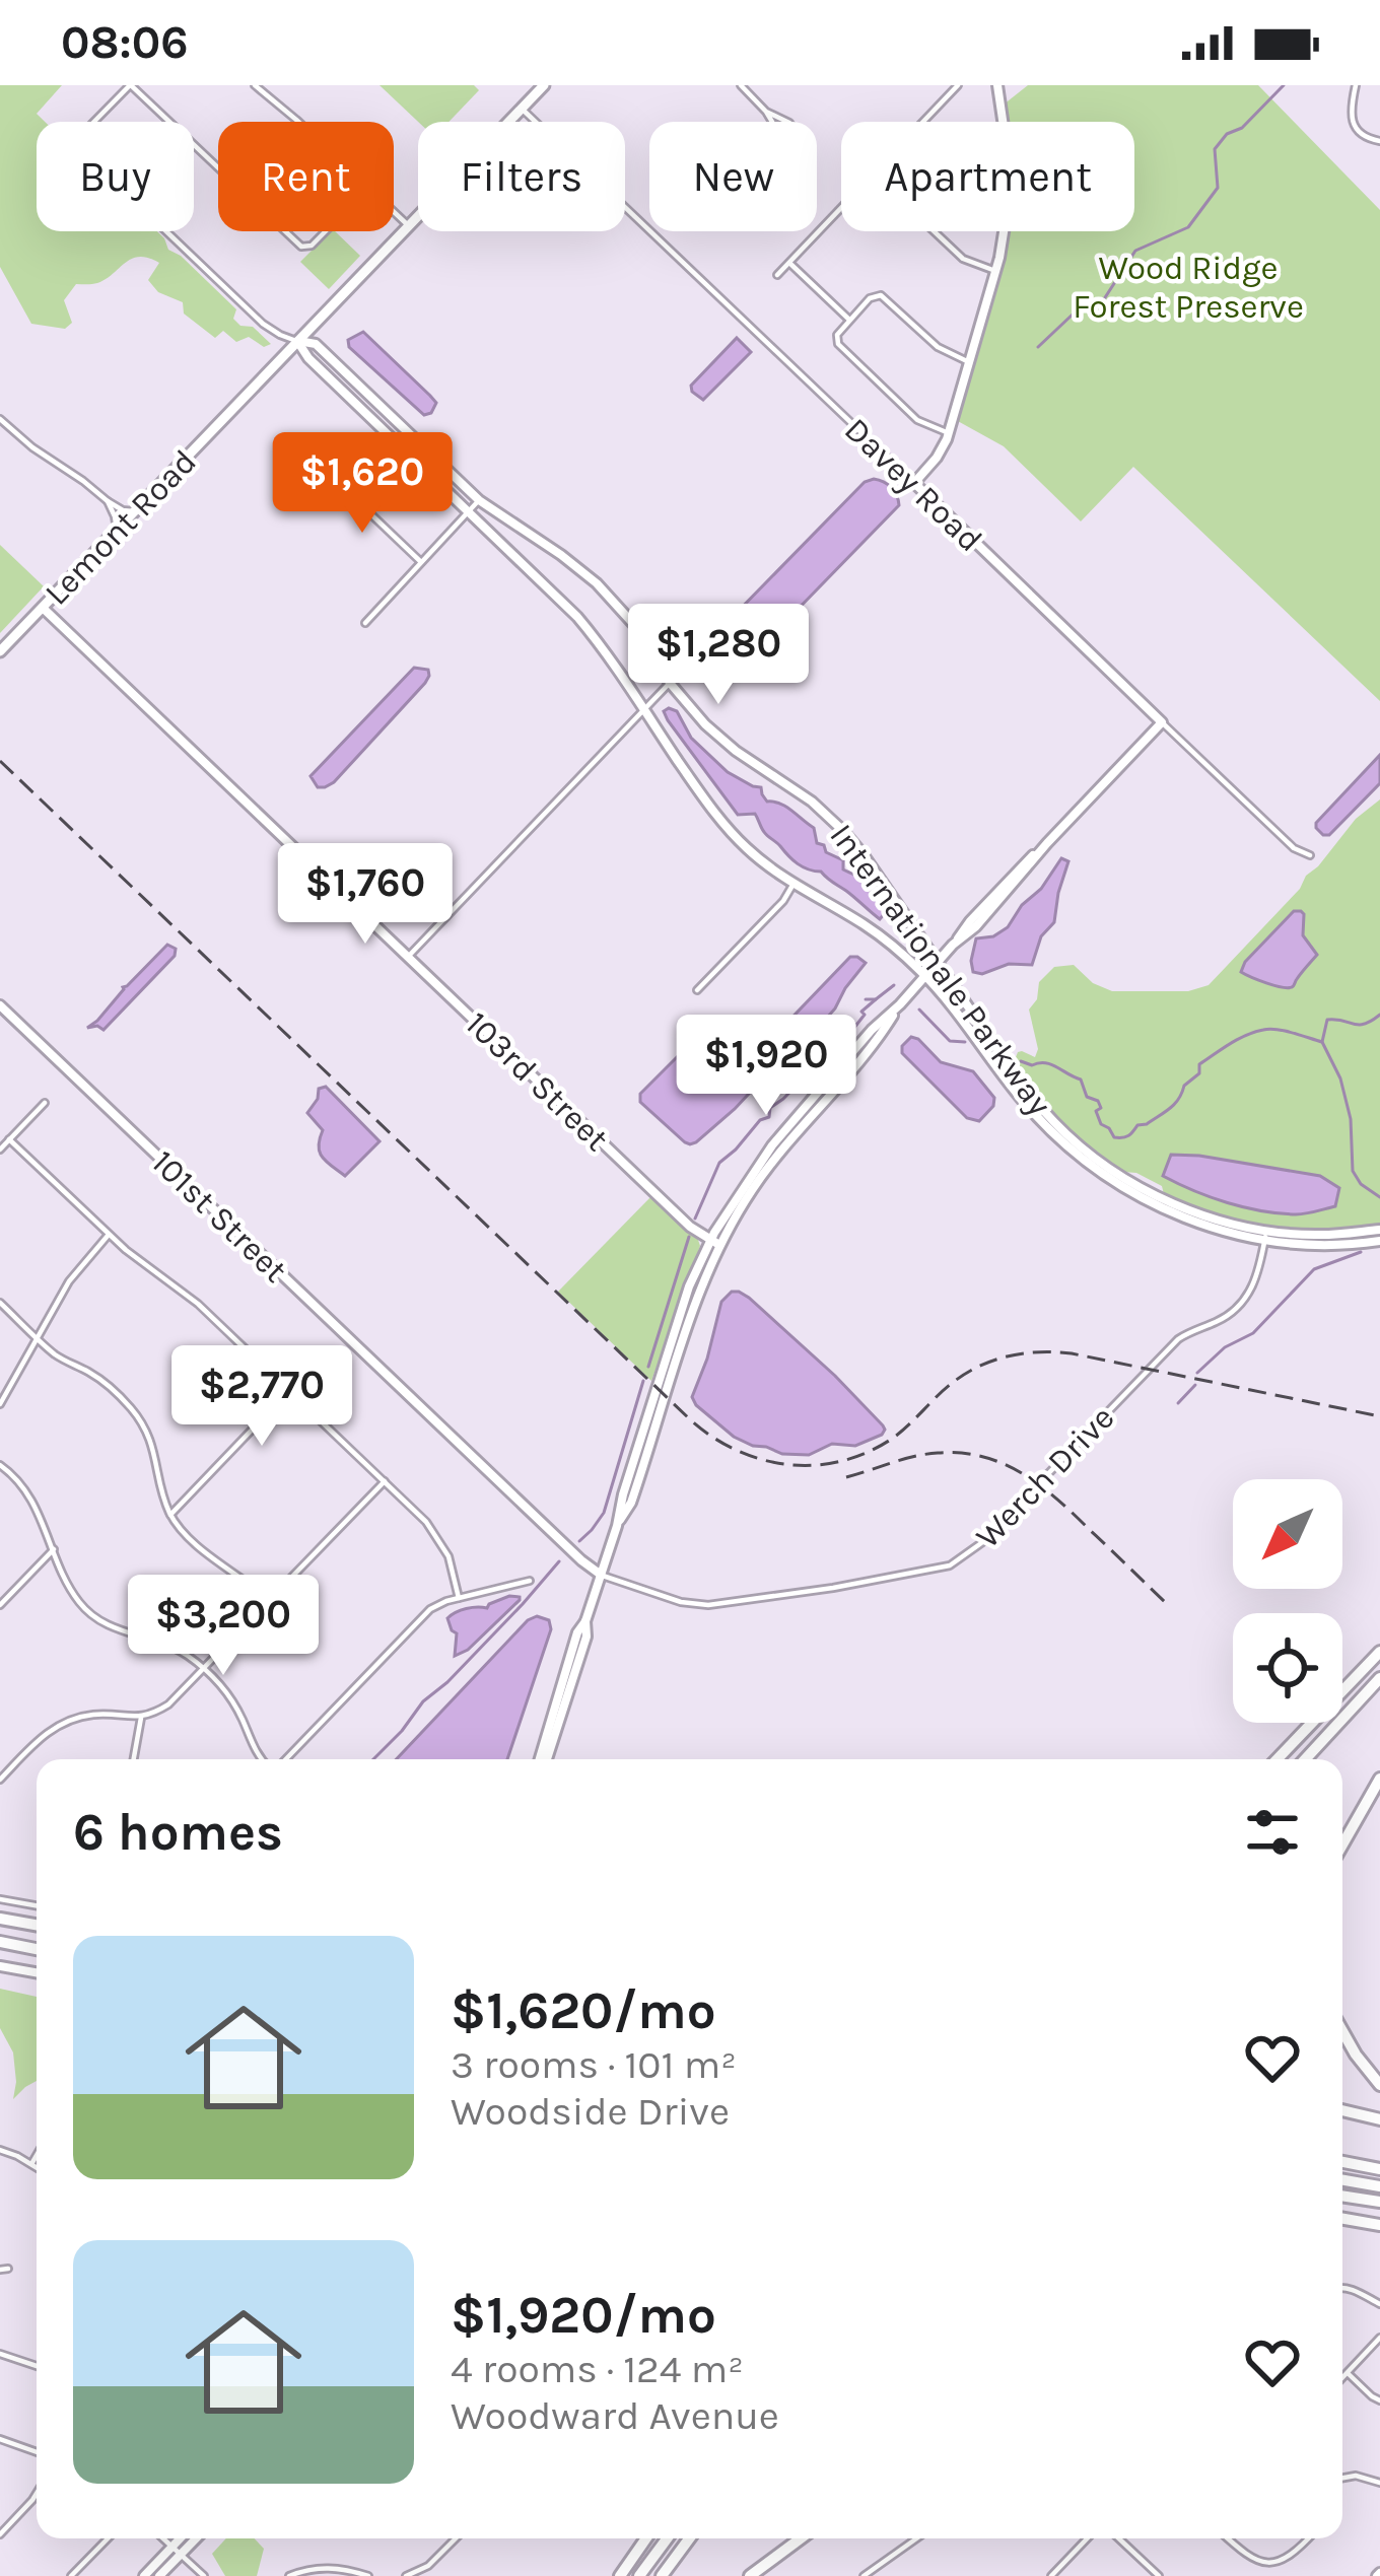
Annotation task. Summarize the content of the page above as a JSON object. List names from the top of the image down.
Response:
{
  "streets": {
    "main road": ["Lemont Road"],
    "street": [
      "Davey Road",
      "Internationale Parkway",
      "103rd Street",
      "101st Street",
      "Werch Drive"
    ]
  },
  "crossings": [
    ["Davey Road", "Lemont Road"],
    ["Lemont Road", "Internationale Parkway"],
    ["Lemont Road", "103rd Street"],
    ["Internationale Parkway", "Werch Drive"],
    ["101st Street", "Werch Drive"]
  ],
  "parks": ["Wood Ridge Forest Preserve"],
  "north": "bottom left",
  "page": {
    "status": "08:06",
    "chip": [
      "Buy",
      "Rent",
      "Filters",
      "New",
      "Apartment"
    ],
    "price": [
      "$1,620",
      "$1,280",
      "$1,760",
      "$1,920",
      "$2,770",
      "$3,200"
    ],
    "heading": "6 homes",
    "list": [
      {
        "name": "$1,620/mo",
        "note": "3 rooms · 101 m² · Woodside Drive"
      },
      {
        "name": "$1,920/mo",
        "note": "4 rooms · 124 m² · Woodward Avenue"
      }
    ]
  }
}
